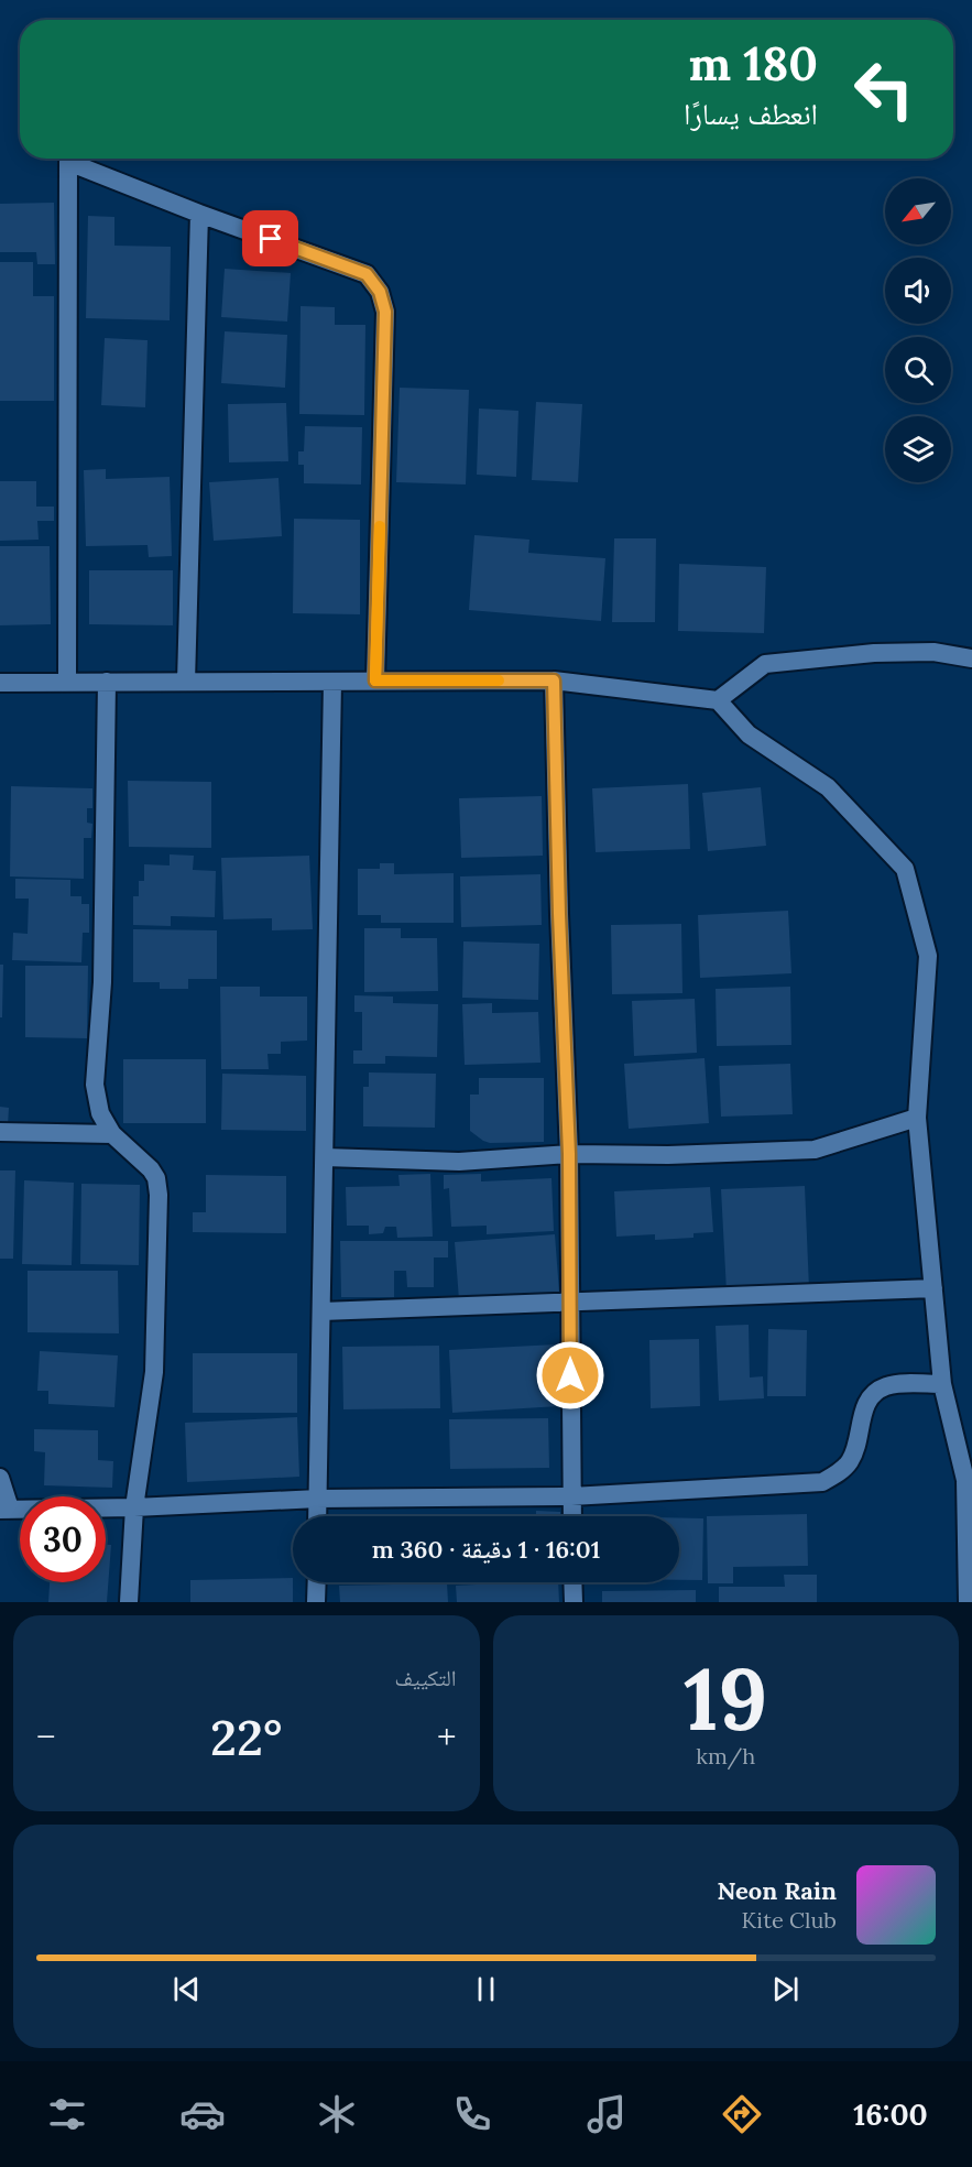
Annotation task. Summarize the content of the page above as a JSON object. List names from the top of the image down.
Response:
{
  "north": "bottom left",
  "page": {
    "turn": ["180 m", "انعطف يسارًا"],
    "limit": "30",
    "trip": "16:01 · 1 دقيقة · 360 m",
    "tile": [
      ["19", "km/h"],
      "التكييف"
    ],
    "heat": ["−", "22°", "+"],
    "song": ["Neon Rain", "Kite Club"],
    "tabs": "16:00"
  }
}
